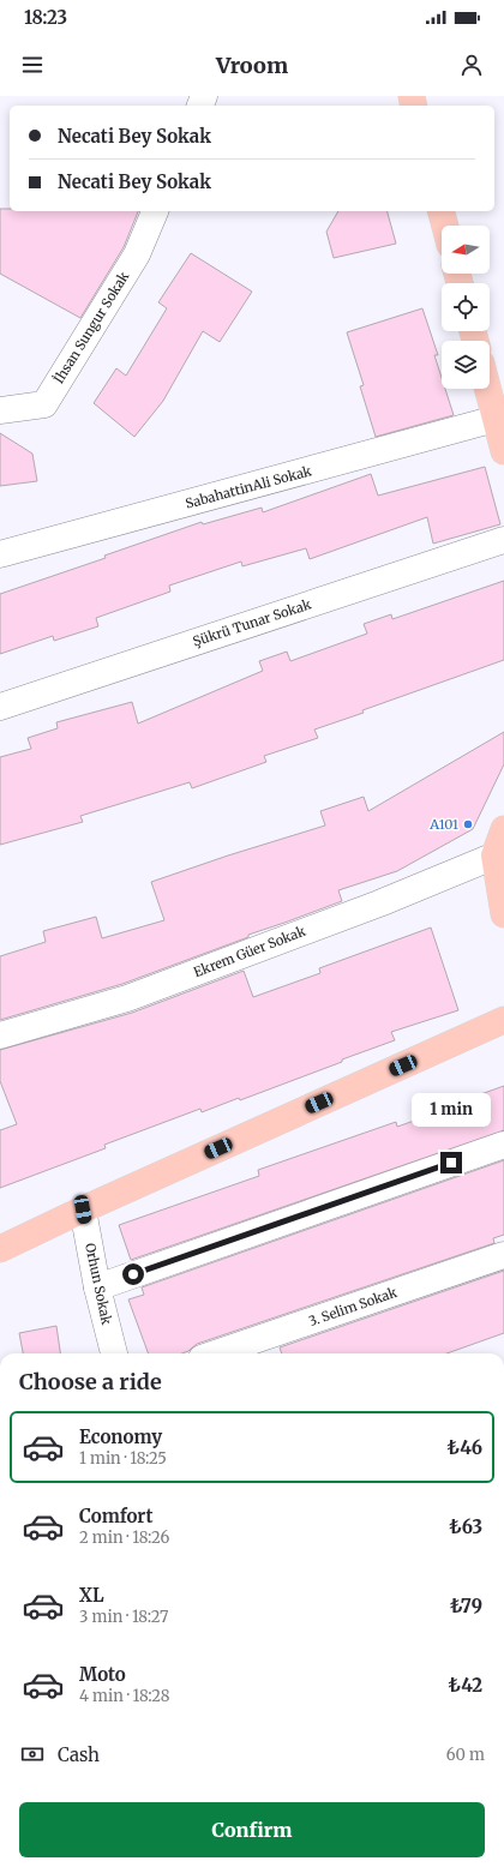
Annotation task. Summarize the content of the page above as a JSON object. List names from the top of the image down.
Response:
{
  "streets": {
    "street": [
      "İhsan Sungur Sokak",
      "SabahattinAli Sokak",
      "Şükrü Tunar Sokak",
      "Ekrem Güer Sokak",
      "Orhun Sokak",
      "3. Selim Sokak"
    ]
  },
  "places": ["A101"],
  "north": "left",
  "page": {
    "status": "18:23",
    "header": "Vroom",
    "banner": ["Necati Bey Sokak", "Necati Bey Sokak"],
    "bubble": "1 min",
    "heading": "Choose a ride",
    "list": [
      {
        "name": "Economy",
        "note": "1 min · 18:25",
        "value": "₺46"
      },
      {
        "name": "Comfort",
        "note": "2 min · 18:26",
        "value": "₺63"
      },
      {
        "name": "XL",
        "note": "3 min · 18:27",
        "value": "₺79"
      },
      {
        "name": "Moto",
        "note": "4 min · 18:28",
        "value": "₺42"
      }
    ],
    "pay": ["Cash", "60 m"],
    "buttons": "Confirm"
  }
}
